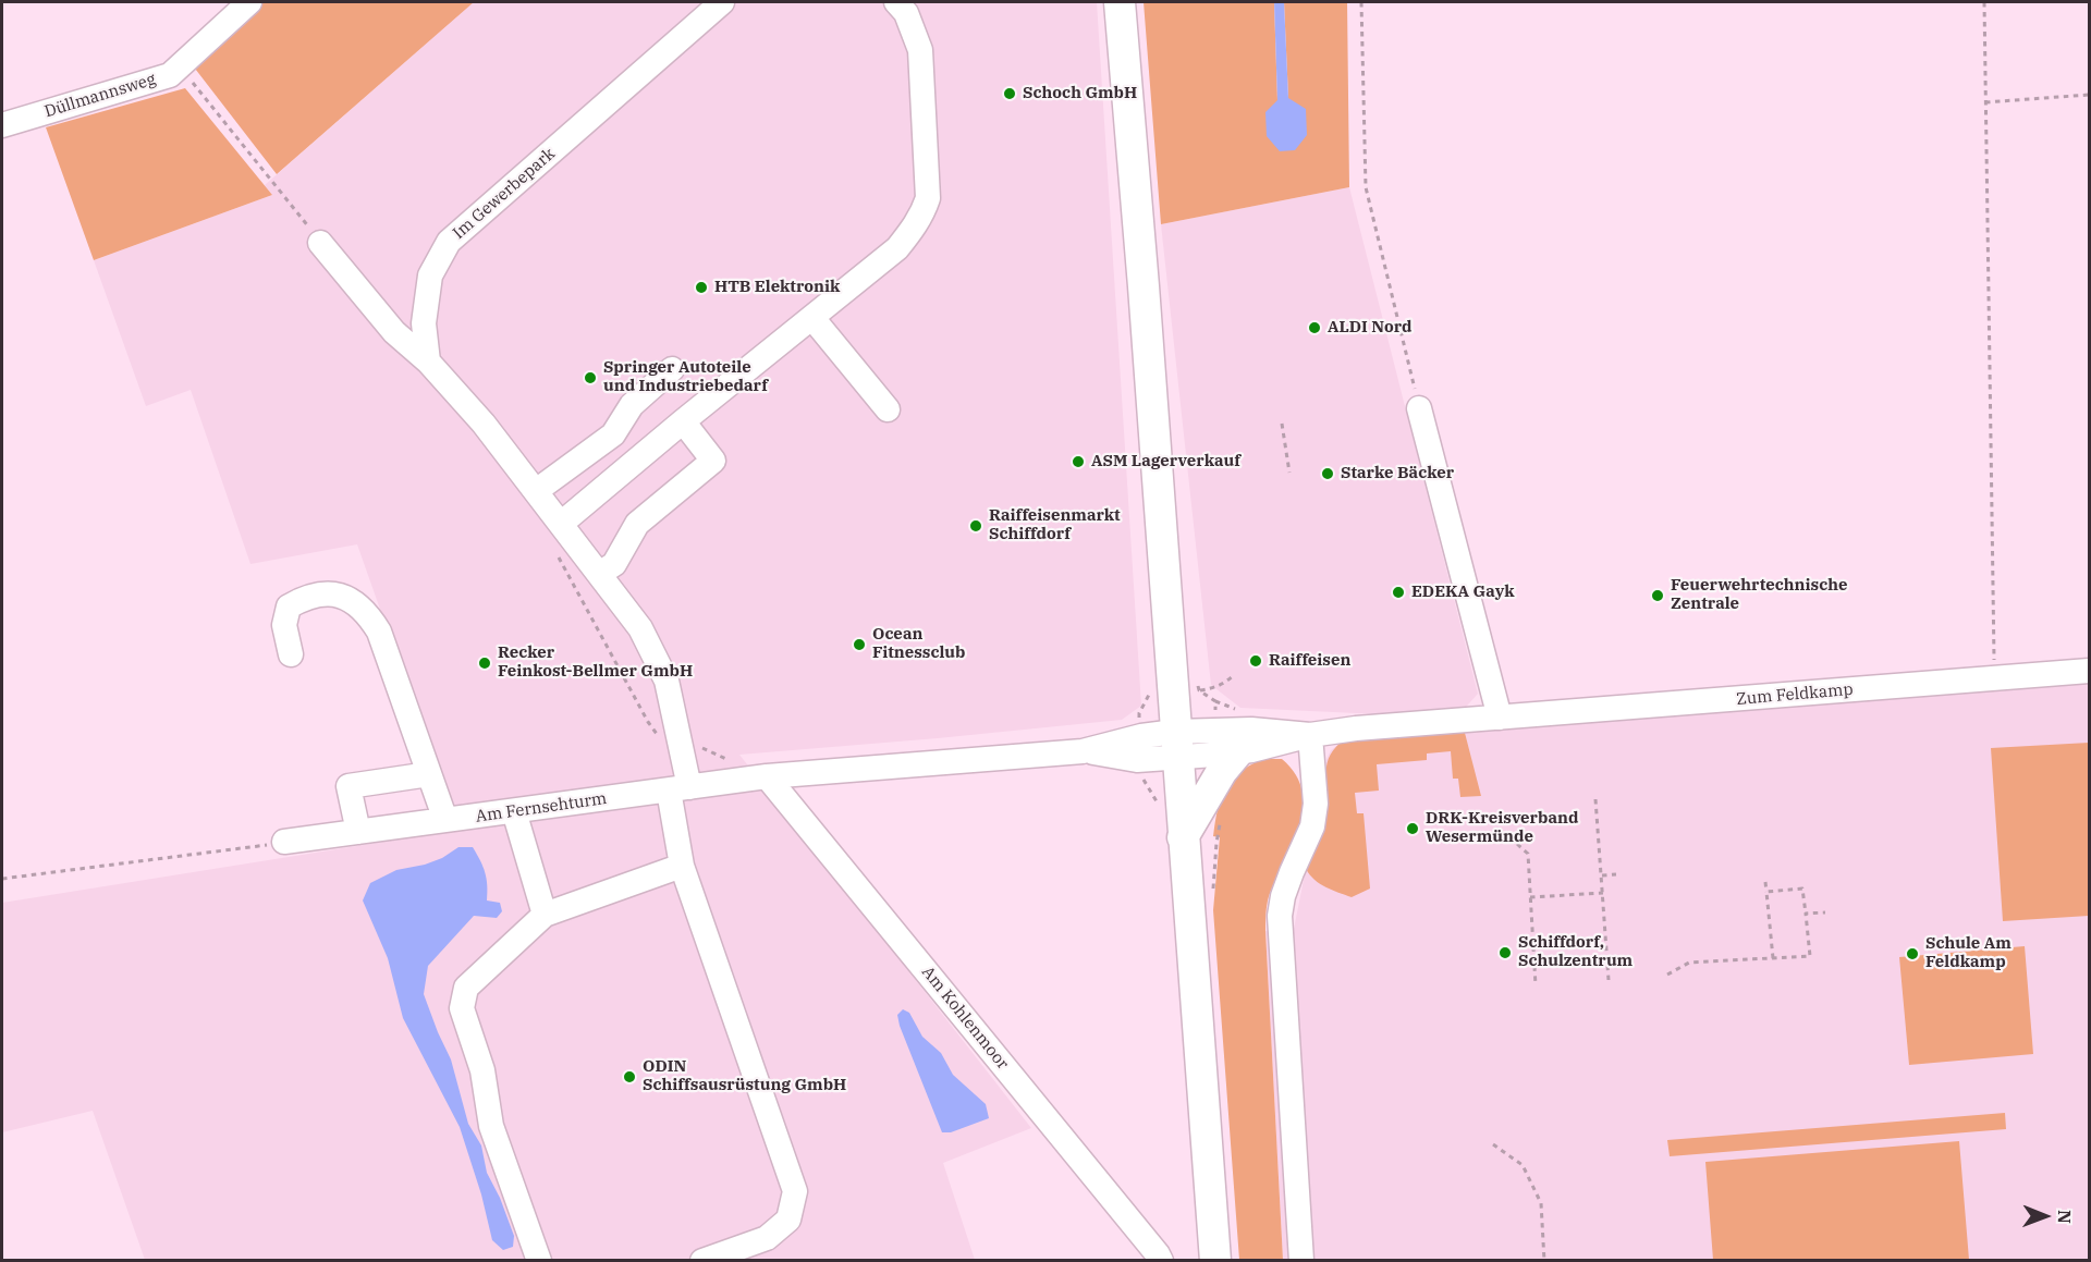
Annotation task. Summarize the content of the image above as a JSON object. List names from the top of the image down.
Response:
{
  "streets": {
    "street": [
      "Düllmannsweg",
      "Im Gewerbepark",
      "Zum Feldkamp",
      "Am Fernsehturm",
      "Am Kohlenmoor"
    ]
  },
  "crossings": [
    ["Zum Feldkamp", "Am Fernsehturm"],
    ["Am Fernsehturm", "Am Kohlenmoor"]
  ],
  "places": [
    "Schoch GmbH",
    "HTB Elektronik",
    "ALDI Nord",
    "Springer Autoteile und Industriebedarf",
    "ASM Lagerverkauf",
    "Starke Bäcker",
    "Raiffeisenmarkt Schiffdorf",
    "EDEKA Gayk",
    "Feuerwehrtechnische Zentrale",
    "Ocean Fitnessclub",
    "Raiffeisen",
    "Recker Feinkost-Bellmer GmbH",
    "DRK-Kreisverband Wesermünde",
    "Schiffdorf, Schulzentrum",
    "Schule Am Feldkamp",
    "ODIN Schiffsausrüstung GmbH"
  ],
  "north": "right"
}
